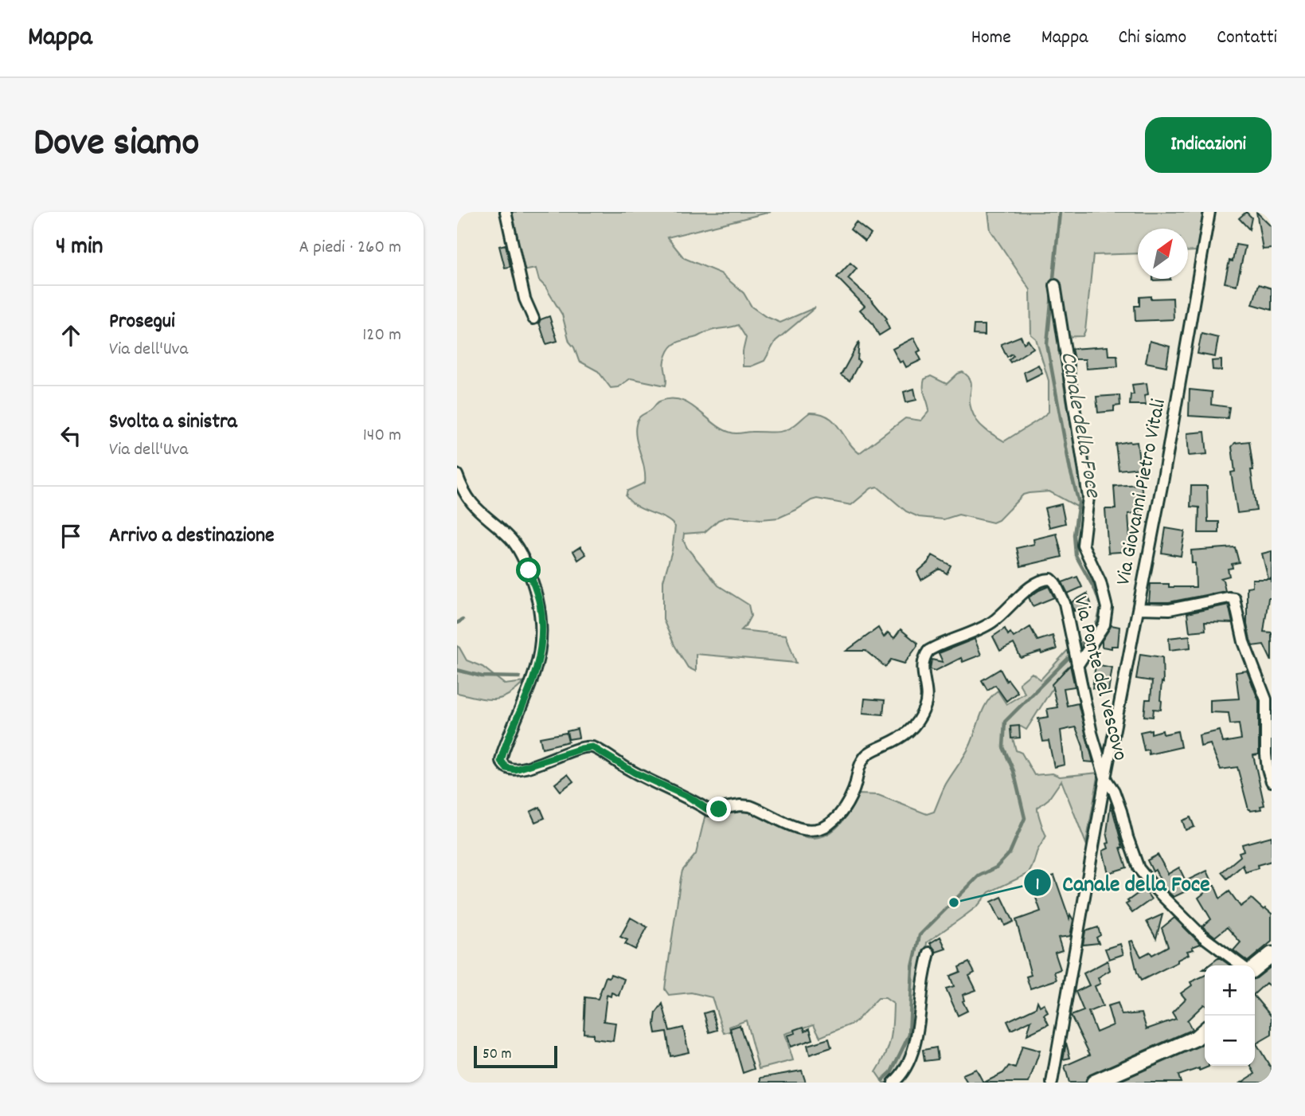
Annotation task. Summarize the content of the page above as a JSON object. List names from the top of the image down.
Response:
{
  "streets": {
    "street": ["Via Giovanni Pietro Vitali", "Via Ponte del vescovo"]
  },
  "crossings": [
    ["Via Giovanni Pietro Vitali", "Via Ponte del vescovo"]
  ],
  "water": ["Canale della Foce"],
  "places": ["Canale della Foce"],
  "scale_bar": "50 m",
  "north": "top right",
  "page": {
    "header": "Mappa",
    "nav": [
      "Home",
      "Mappa",
      "Chi siamo",
      "Contatti"
    ],
    "title": "Dove siamo",
    "buttons": "Indicazioni",
    "heading": ["4 min", "A piedi · 260 m"],
    "list": [
      ["Prosegui", "Via dell'Uva", "120 m"],
      ["Svolta a sinistra", "Via dell'Uva", "140 m"],
      "Arrivo a destinazione"
    ],
    "map_buttons": ["+", "−"],
    "scale": "50 m"
  }
}
